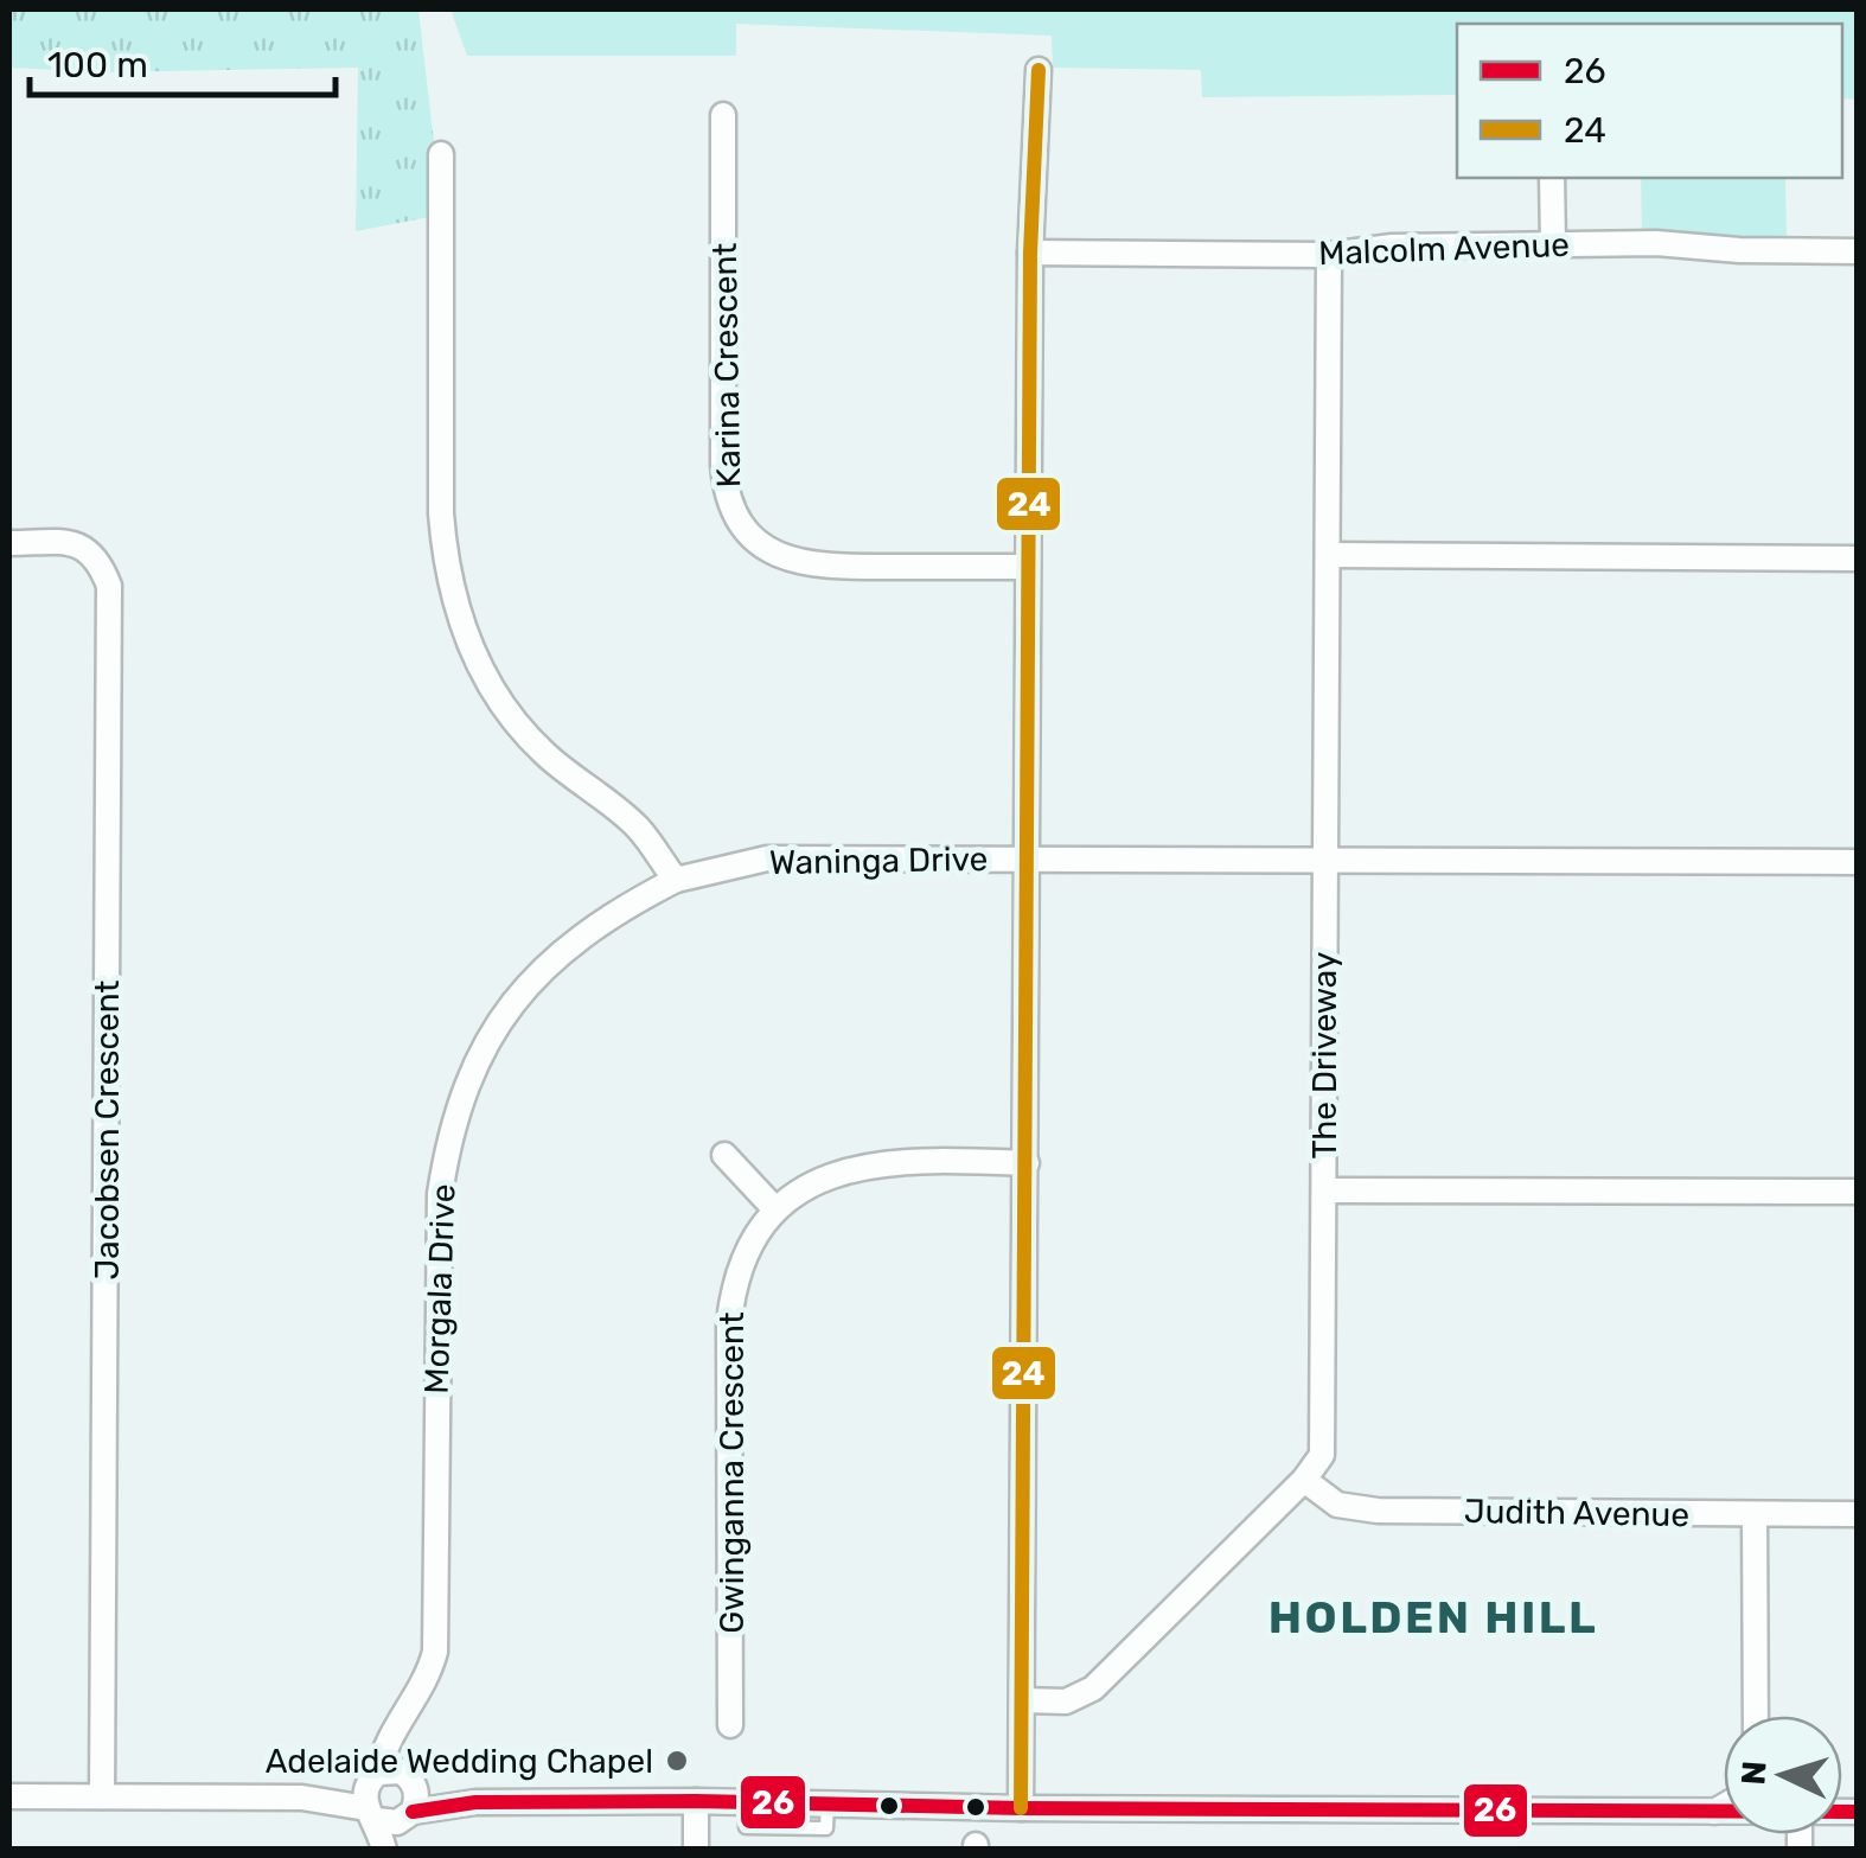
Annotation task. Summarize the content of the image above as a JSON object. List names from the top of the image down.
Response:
{
  "streets": {
    "street": [
      "Malcolm Avenue",
      "Karina Crescent",
      "Waninga Drive",
      "The Driveway",
      "Jacobsen Crescent",
      "Morgala Drive",
      "Gwinganna Crescent",
      "Judith Avenue"
    ]
  },
  "crossings": [
    ["Malcolm Avenue", "The Driveway"],
    ["Waninga Drive", "The Driveway"],
    ["Waninga Drive", "Morgala Drive"],
    ["The Driveway", "Judith Avenue"]
  ],
  "districts": ["HOLDEN HILL"],
  "places": ["Adelaide Wedding Chapel"],
  "lines": ["transit line 24", "transit line 26"],
  "legend": ["26", "24"],
  "scale_bar": "100 m",
  "north": "left"
}
